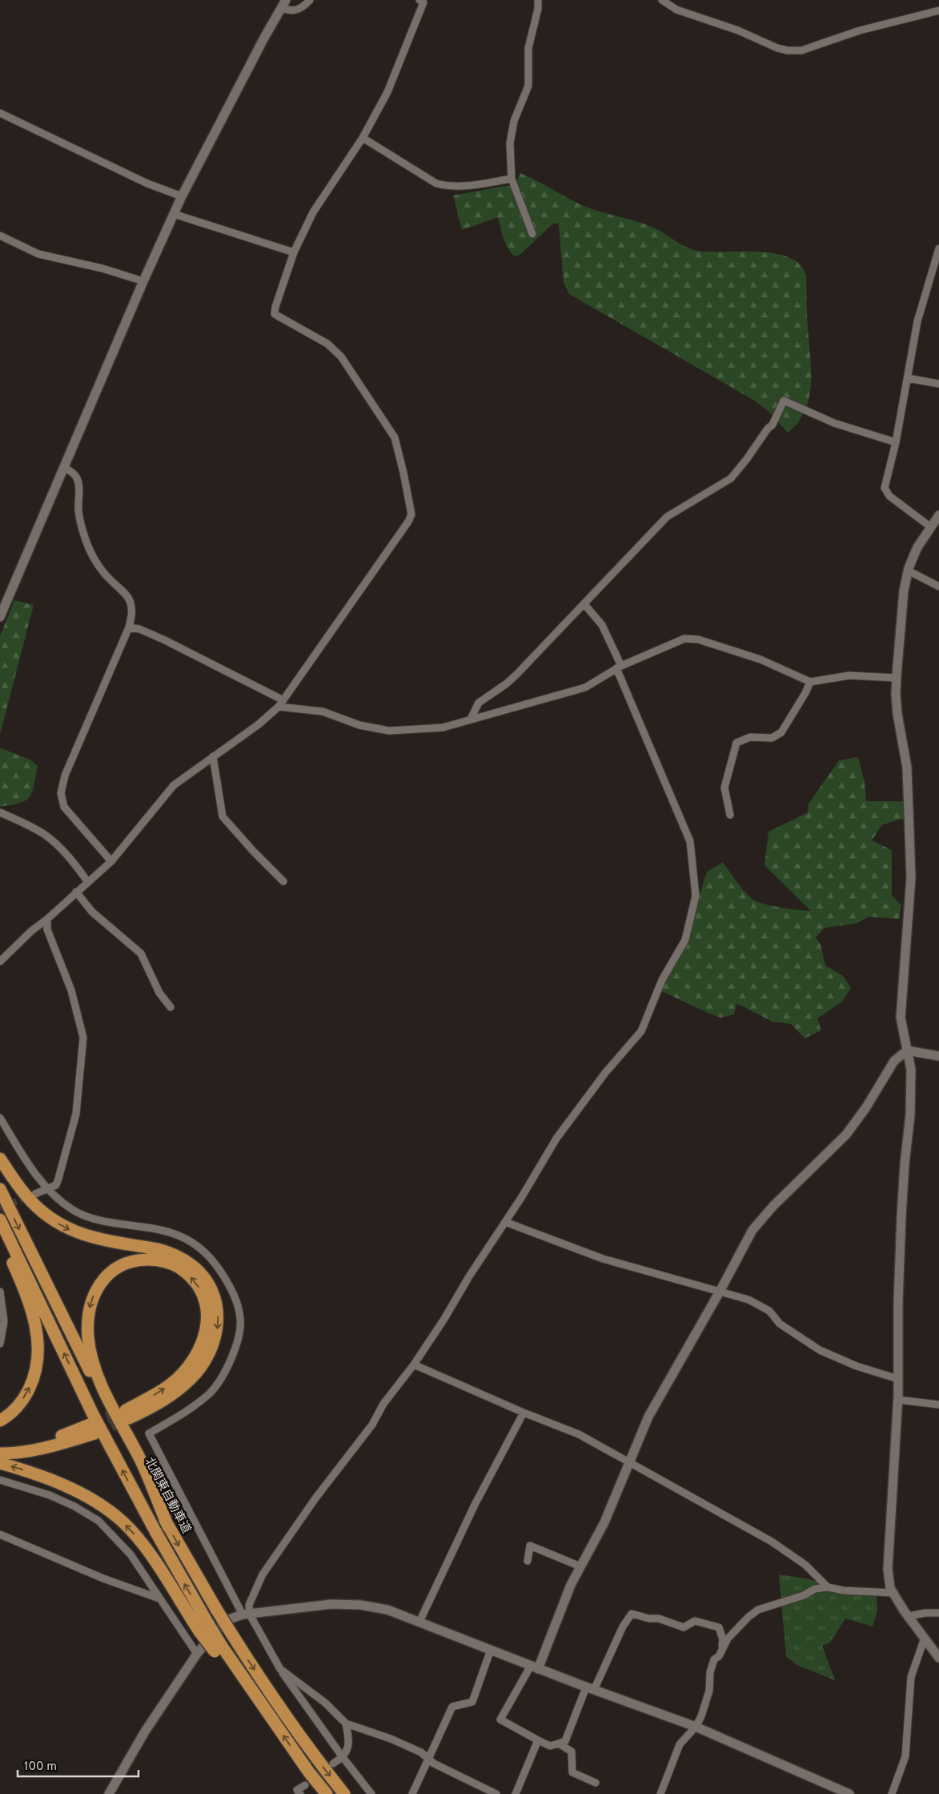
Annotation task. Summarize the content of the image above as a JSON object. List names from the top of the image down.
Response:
{
  "streets": {
    "highway": ["北関東自動車道"]
  },
  "scale_bar": "100 m"
}
